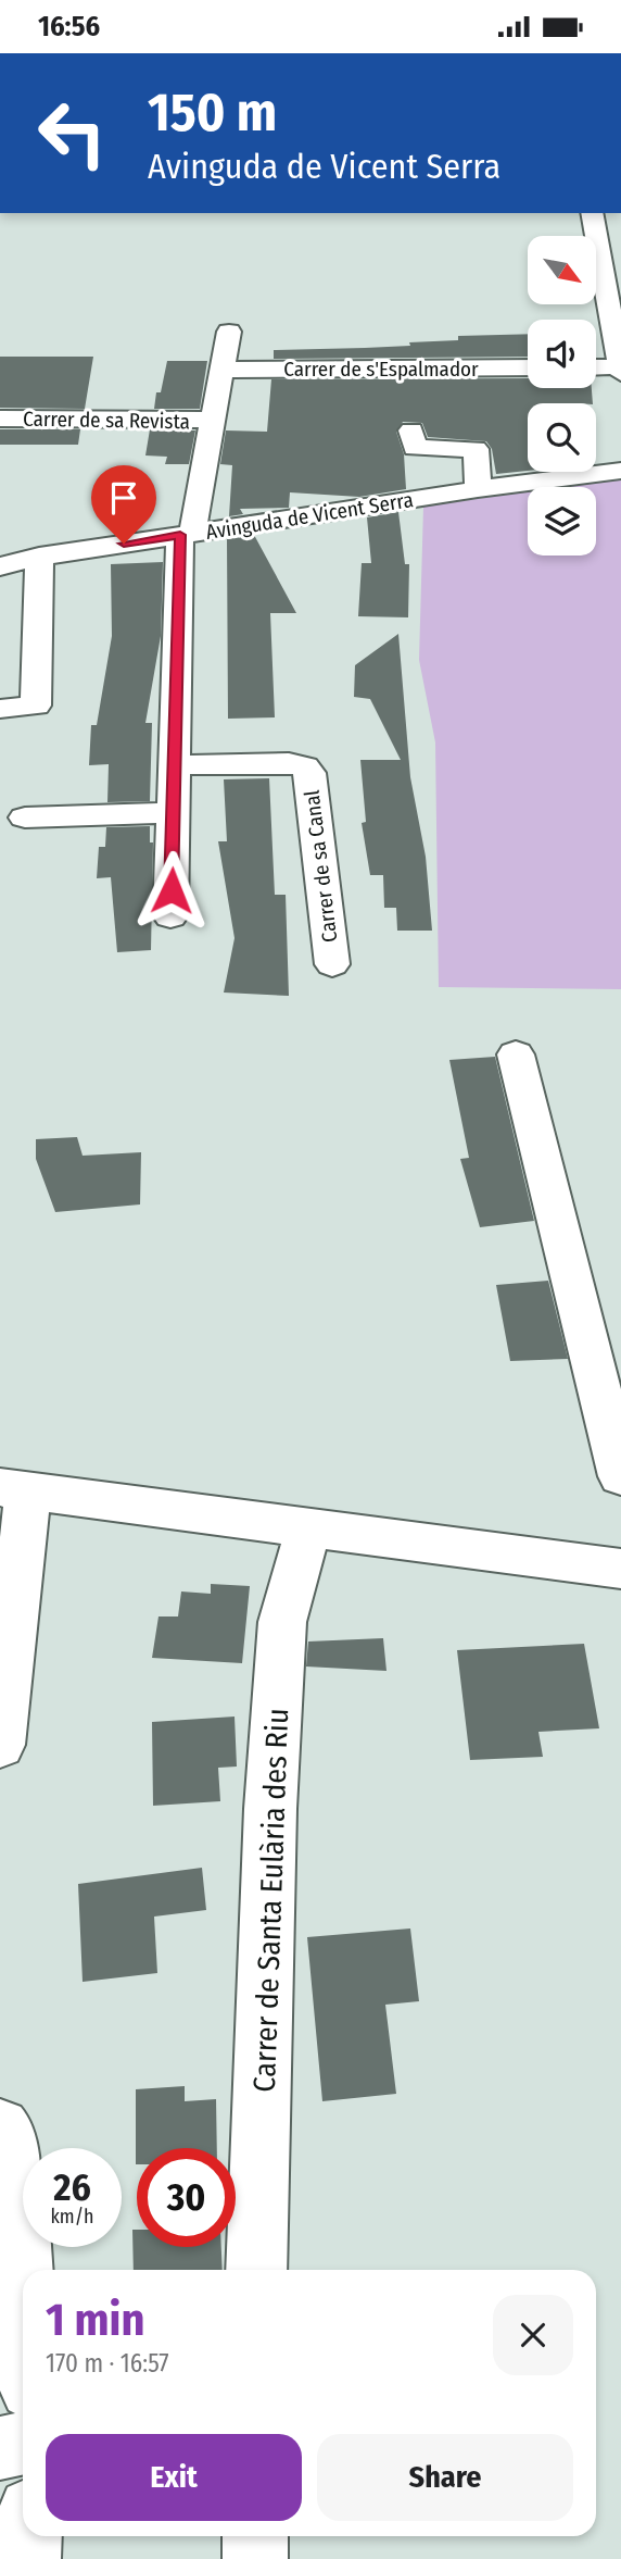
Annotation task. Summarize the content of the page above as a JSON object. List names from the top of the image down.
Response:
{
  "streets": {
    "street": [
      "Carrer de s'Espalmador",
      "Carrer de sa Revista",
      "Avinguda de Vicent Serra",
      "Carrer de sa Canal",
      "Carrer de Santa Eulària des Riu"
    ]
  },
  "north": "bottom right",
  "page": {
    "status": "16:56",
    "turn": ["150 m", "Avinguda de Vicent Serra"],
    "speed": "26 km/h",
    "limit": "30",
    "heading": ["1 min", "170 m · 16:57"],
    "buttons": ["Exit", "Share"]
  }
}
